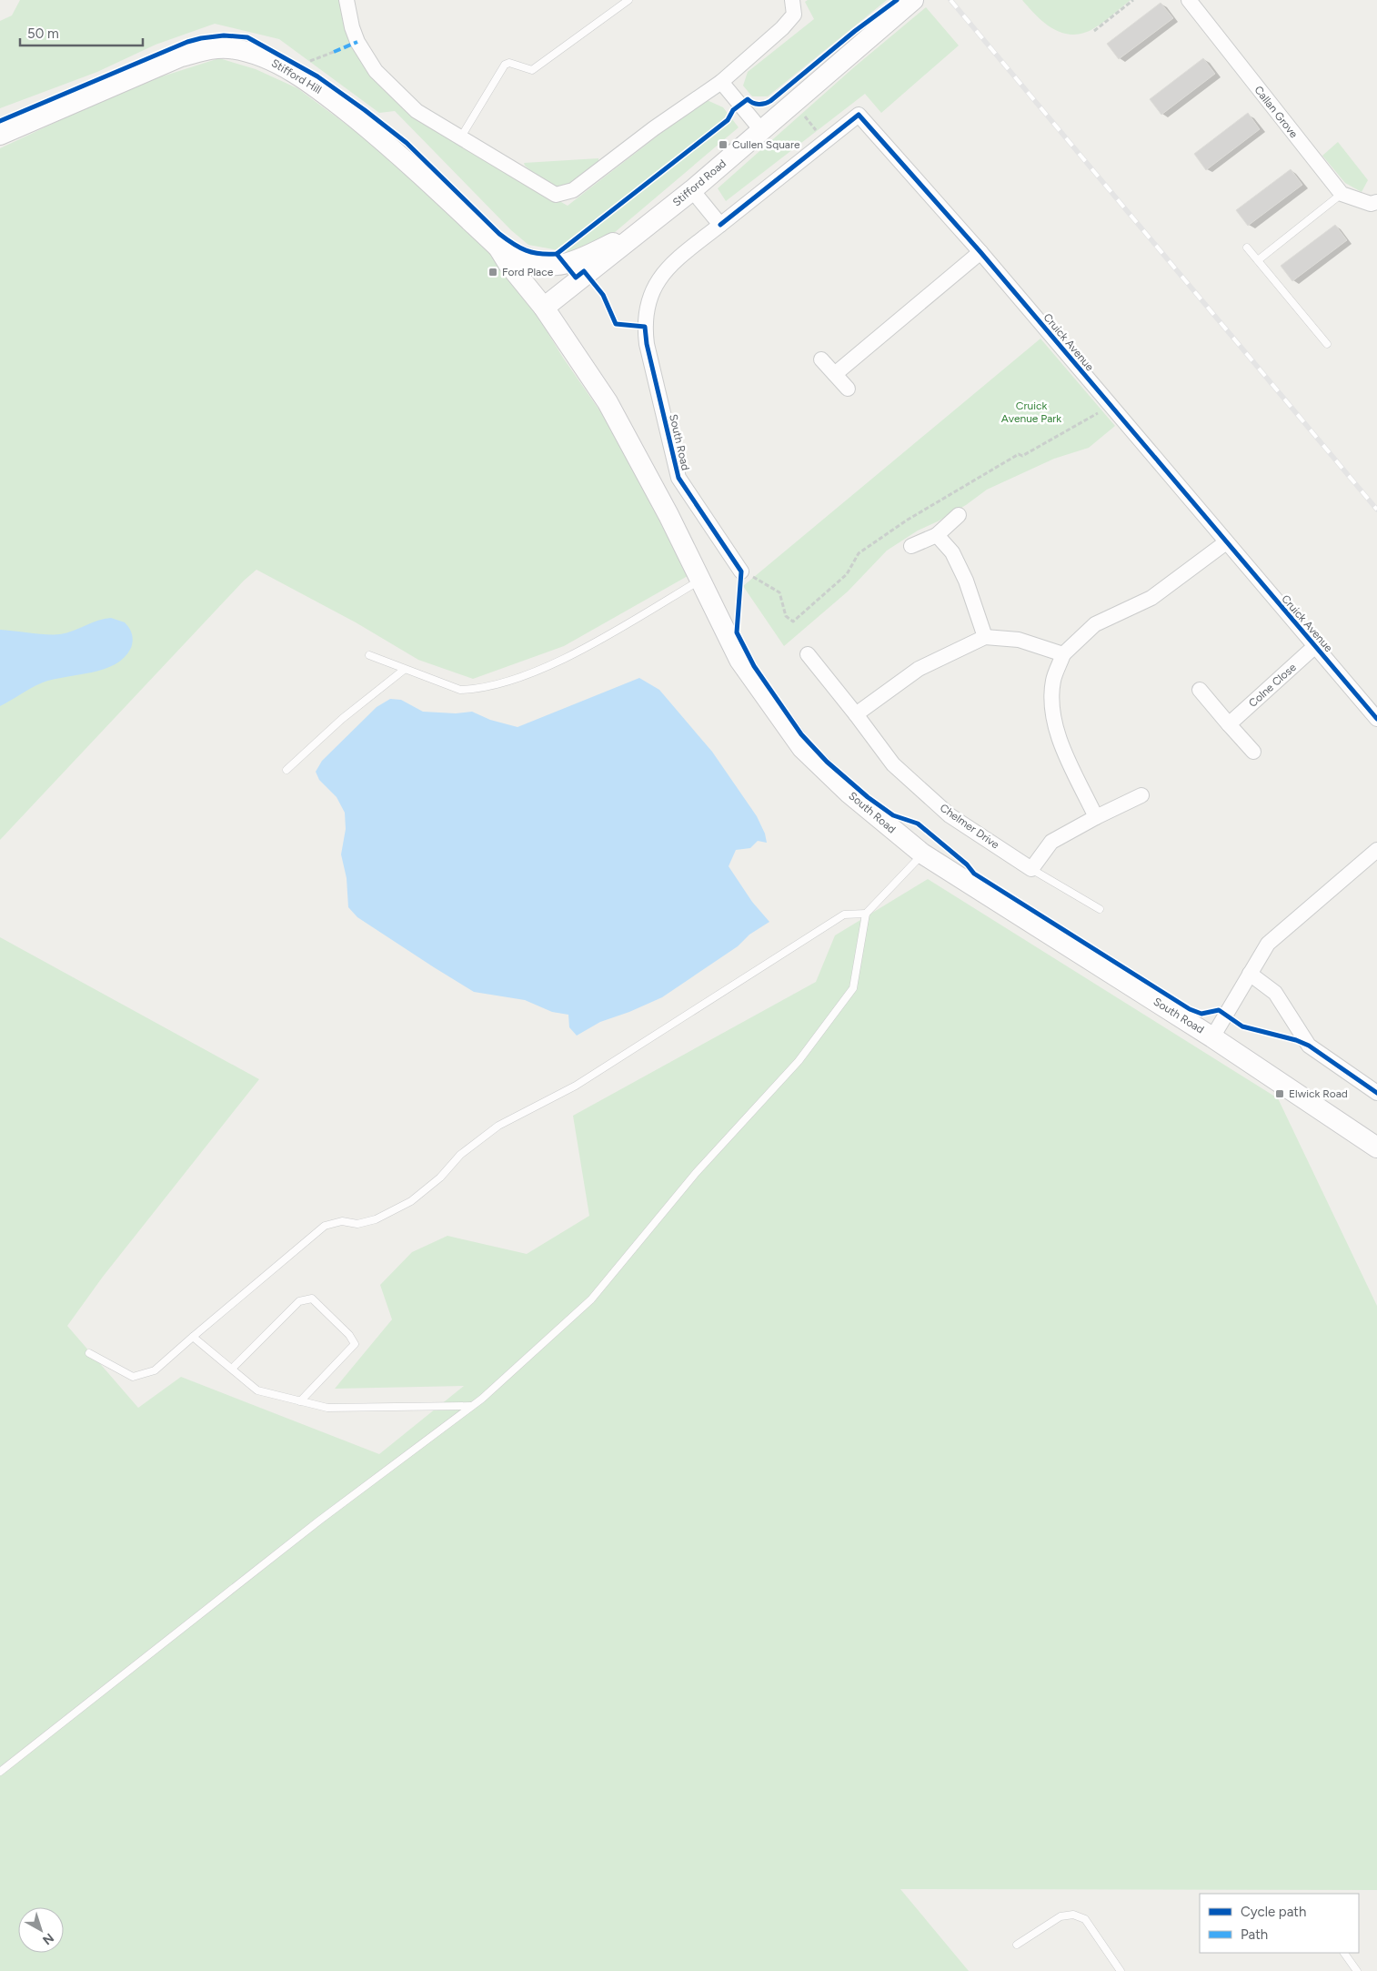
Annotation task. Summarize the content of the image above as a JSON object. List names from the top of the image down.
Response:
{
  "streets": {
    "main road": ["Stifford Hill", "Stifford Road", "South Road"],
    "street": [
      "Callan Grove",
      "Cruick Avenue",
      "Colne Close",
      "Chelmer Drive"
    ]
  },
  "crossings": [
    ["Stifford Hill", "Stifford Road"],
    ["Stifford Hill", "South Road"],
    ["Stifford Road", "South Road"],
    ["Cruick Avenue", "South Road"],
    ["Cruick Avenue", "Colne Close"]
  ],
  "parks": ["Cruick Avenue Park"],
  "places": {
    "transit": ["Cullen Square", "Ford Place", "Elwick Road"]
  },
  "legend": ["Cycle path", "Path"],
  "scale_bar": "50 m",
  "north": "bottom right"
}
